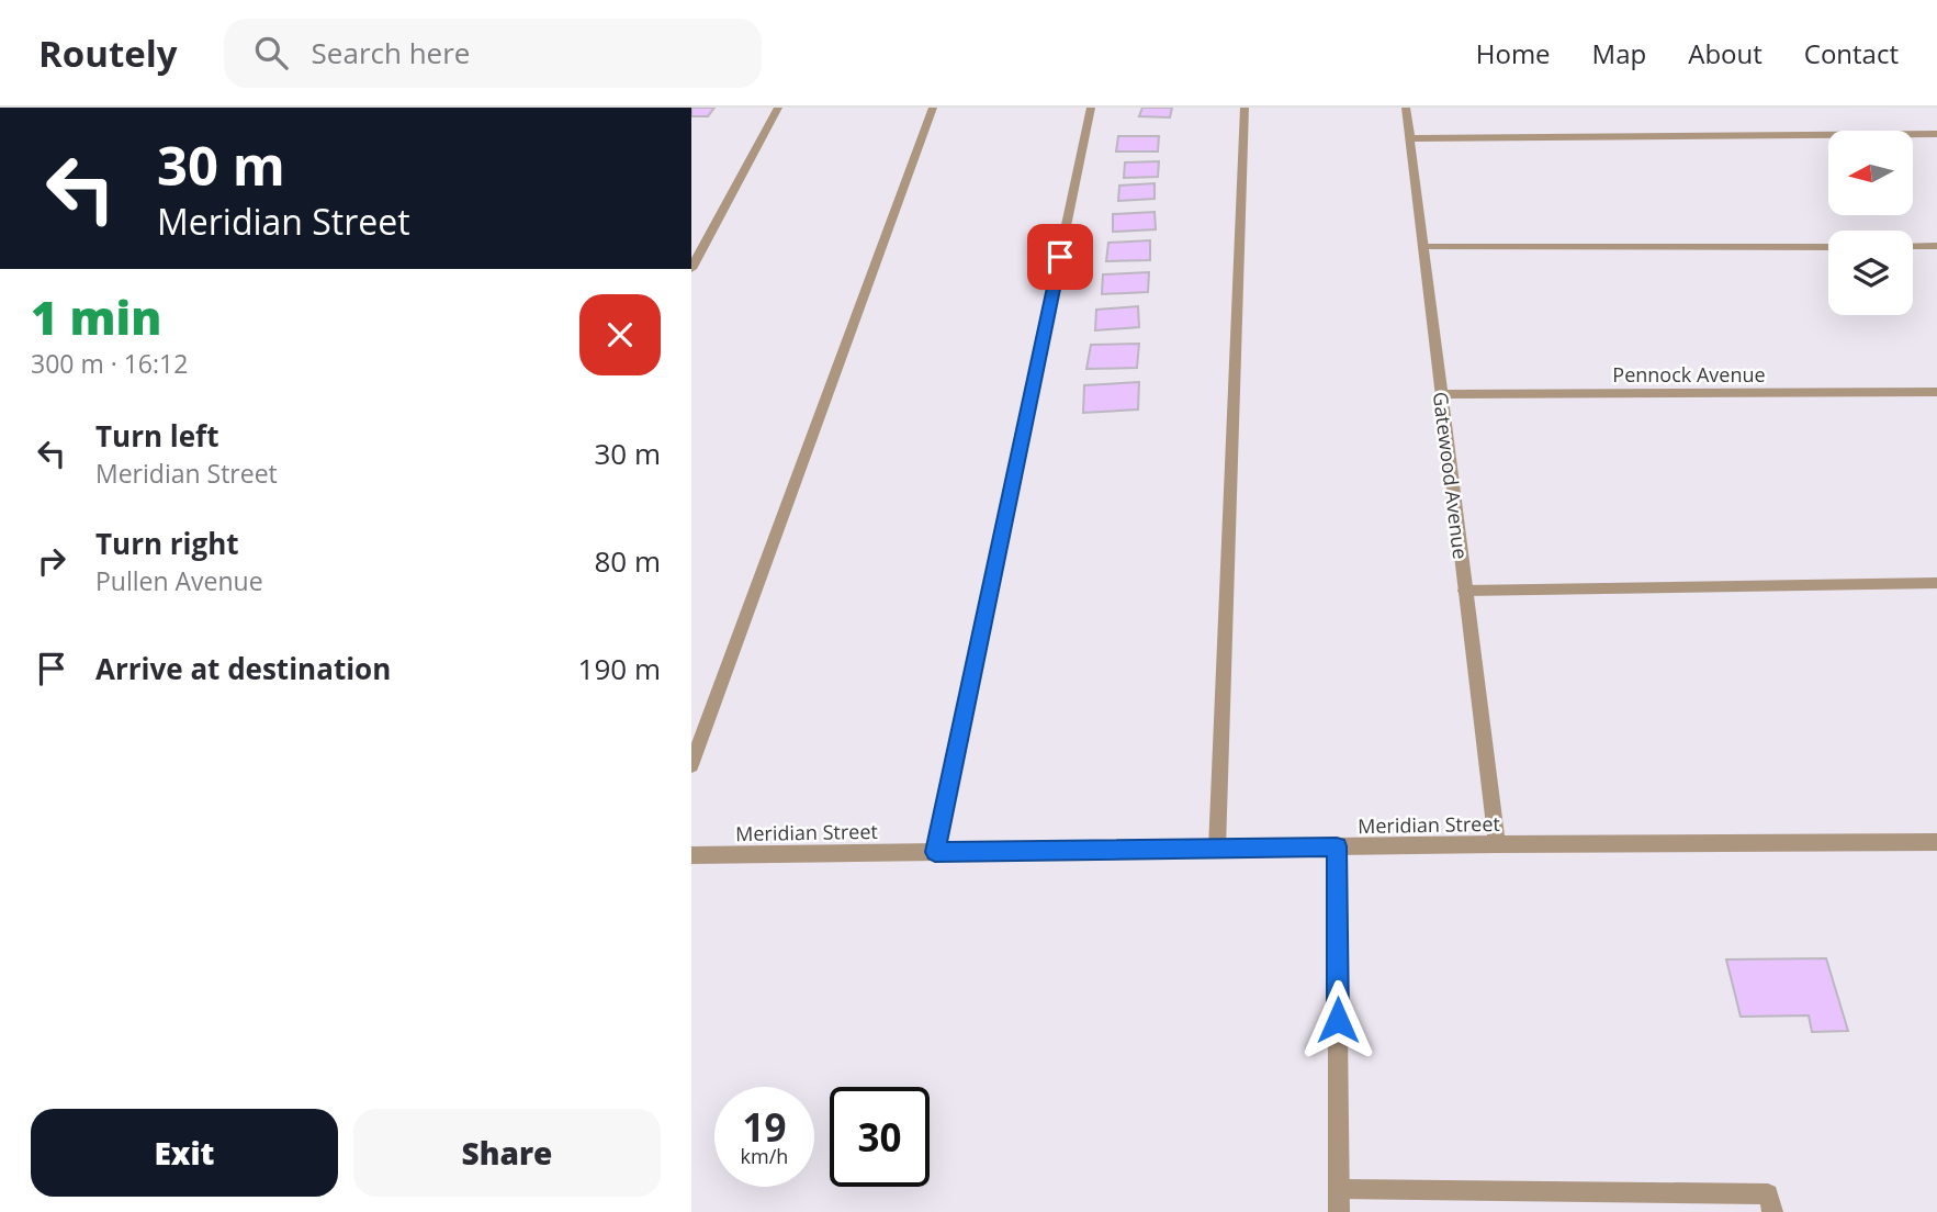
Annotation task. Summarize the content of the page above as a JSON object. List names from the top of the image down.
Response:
{
  "streets": {
    "street": ["Pennock Avenue", "Gatewood Avenue", "Meridian Street"]
  },
  "crossings": [
    ["Pennock Avenue", "Gatewood Avenue"],
    ["Gatewood Avenue", "Meridian Street"]
  ],
  "north": "left",
  "page": {
    "header": "Routely",
    "search": "Search here",
    "nav": [
      "Home",
      "Map",
      "About",
      "Contact"
    ],
    "turn": ["30 m", "Meridian Street"],
    "heading": ["1 min", "300 m · 16:12"],
    "list": [
      {
        "name": "Turn left",
        "note": "Meridian Street",
        "value": "30 m"
      },
      {
        "name": "Turn right",
        "note": "Pullen Avenue",
        "value": "80 m"
      },
      {
        "name": "Arrive at destination",
        "value": "190 m"
      }
    ],
    "speed": "19 km/h",
    "limit": "30",
    "buttons": ["Exit", "Share"]
  }
}
